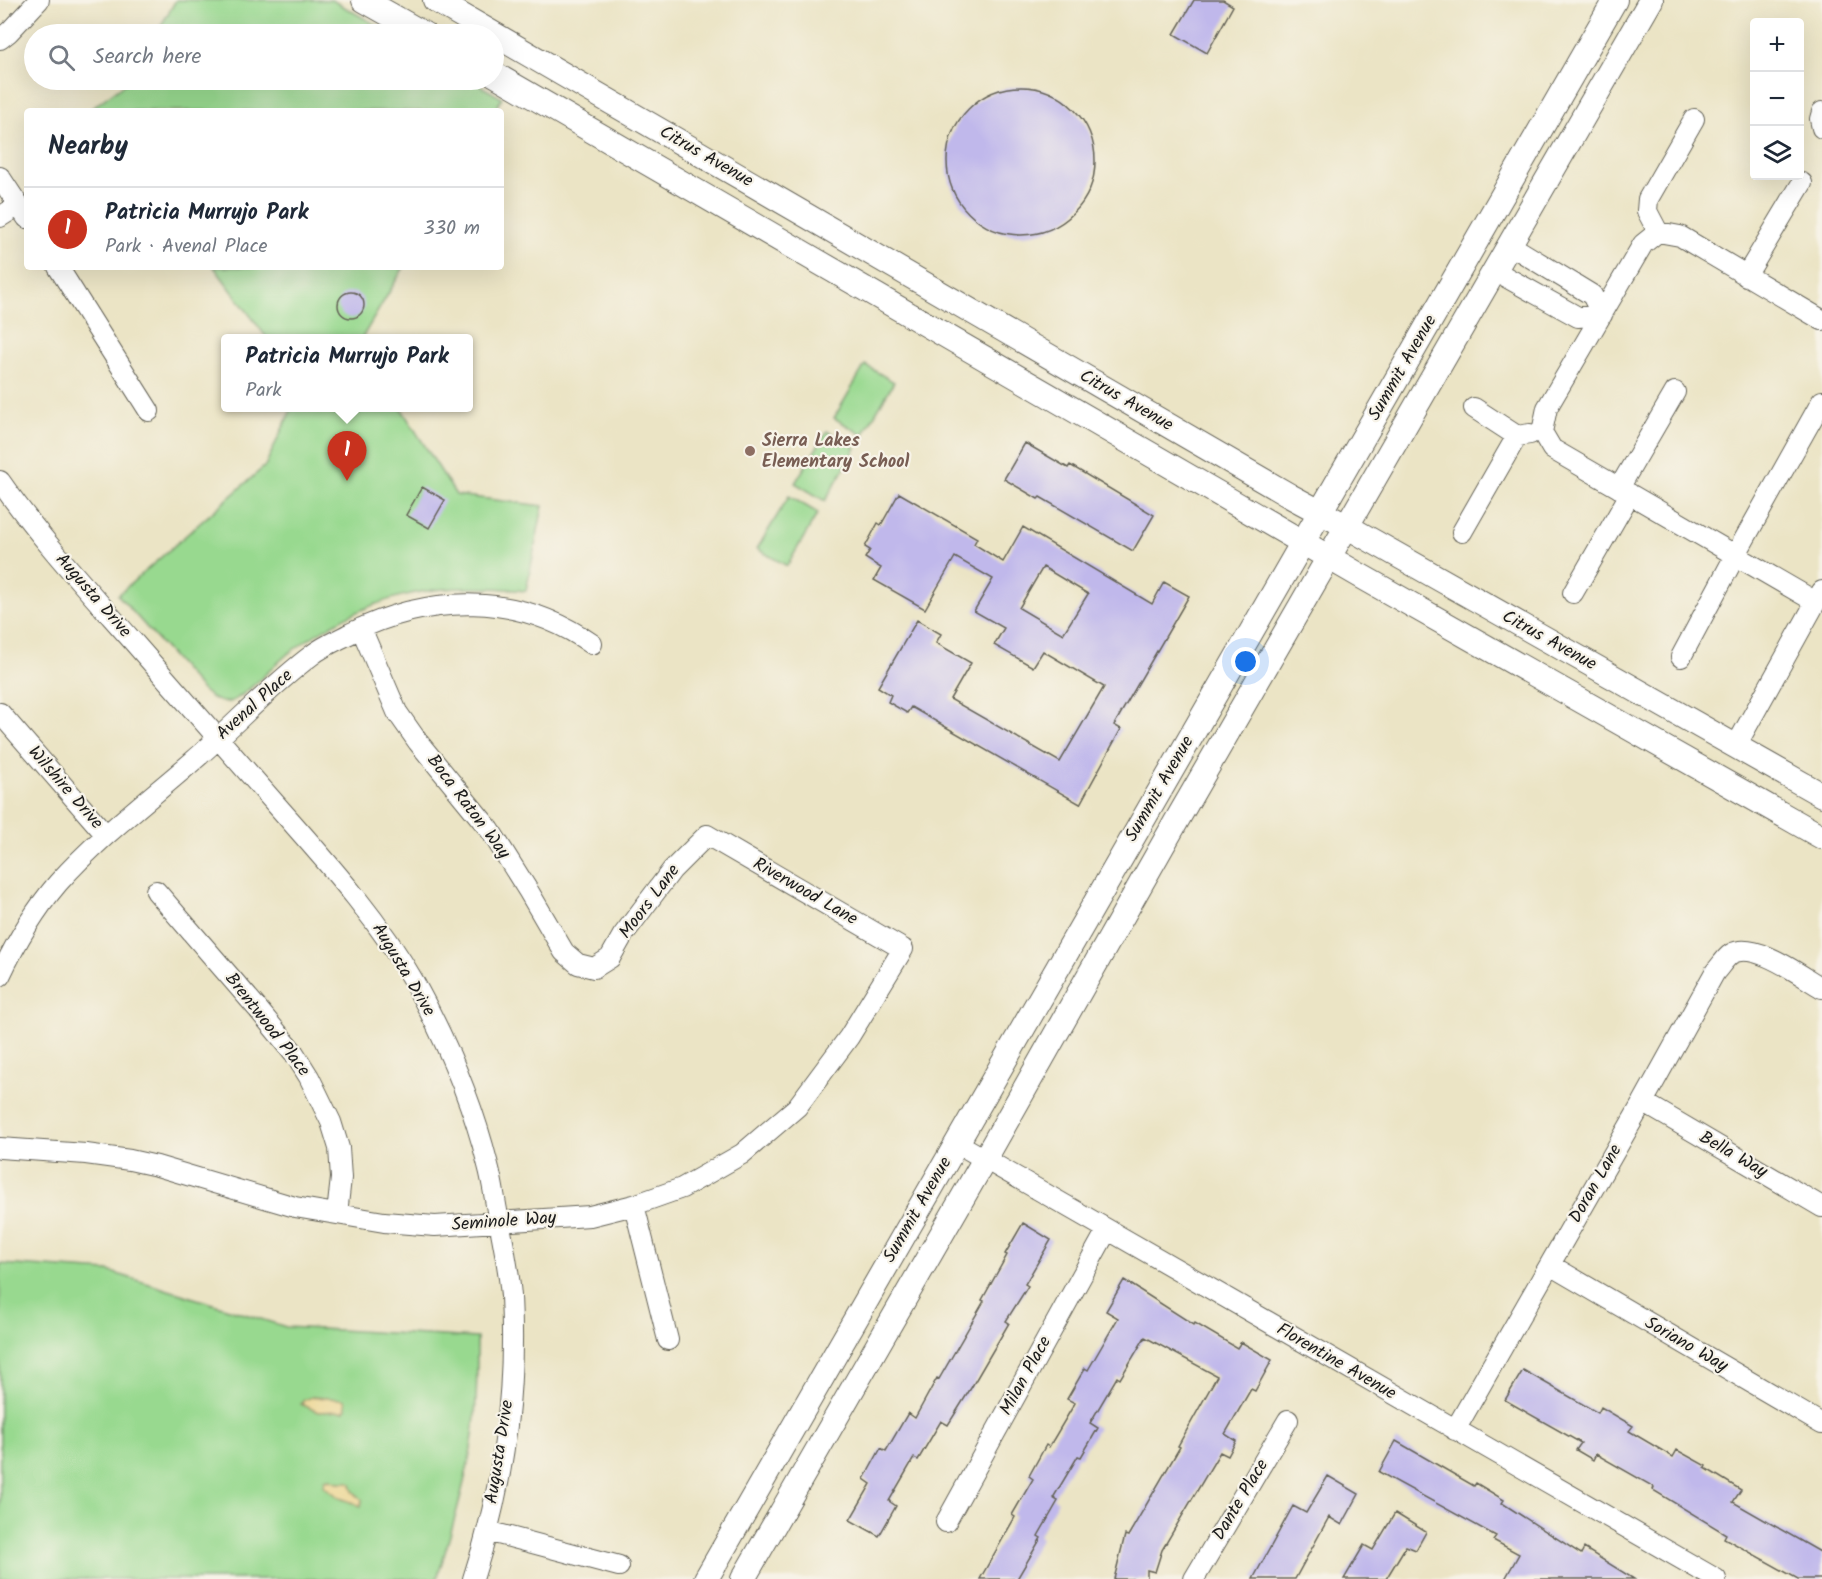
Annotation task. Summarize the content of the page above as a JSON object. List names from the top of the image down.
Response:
{
  "streets": {
    "main road": ["Citrus Avenue", "Summit Avenue"],
    "street": [
      "Augusta Drive",
      "Avenal Place",
      "Wilshire Drive",
      "Boca Raton Way",
      "Riverwood Lane",
      "Moors Lane",
      "Brentwood Place",
      "Bella Way",
      "Doran Lane",
      "Seminole Way",
      "Soriano Way",
      "Florentine Avenue",
      "Milan Place",
      "Dante Place"
    ]
  },
  "crossings": [
    ["Citrus Avenue", "Summit Avenue"],
    ["Summit Avenue", "Florentine Avenue"],
    ["Augusta Drive", "Avenal Place"],
    ["Augusta Drive", "Seminole Way"],
    ["Avenal Place", "Wilshire Drive"],
    ["Avenal Place", "Boca Raton Way"],
    ["Boca Raton Way", "Moors Lane"],
    ["Riverwood Lane", "Moors Lane"],
    ["Riverwood Lane", "Seminole Way"],
    ["Brentwood Place", "Seminole Way"],
    ["Bella Way", "Doran Lane"],
    ["Doran Lane", "Soriano Way"],
    ["Doran Lane", "Florentine Avenue"],
    ["Florentine Avenue", "Milan Place"]
  ],
  "places": ["Sierra Lakes Elementary School"],
  "page": {
    "map_buttons": ["+", "−"],
    "search": "Search here",
    "heading": "Nearby",
    "list": [
      {
        "mark": "1",
        "name": "Patricia Murrujo Park",
        "note": "Park · Avenal Place",
        "value": "330 m"
      }
    ],
    "popup": ["Patricia Murrujo Park", "Park"],
    "pins": "1"
  }
}
